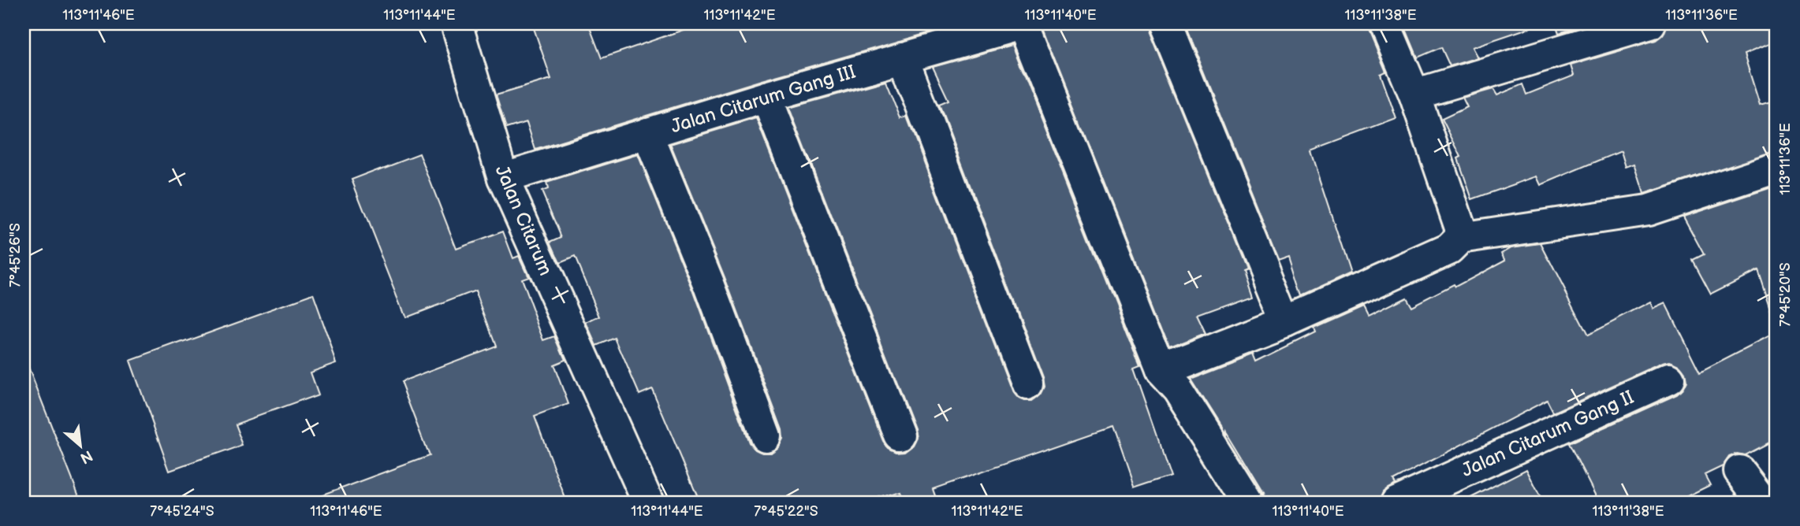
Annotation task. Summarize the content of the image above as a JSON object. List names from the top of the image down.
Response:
{
  "streets": {
    "street": ["Jalan Citarum Gang III", "Jalan Citarum", "Jalan Citarum Gang II"]
  },
  "crossings": [
    ["Jalan Citarum Gang III", "Jalan Citarum"]
  ],
  "north": "bottom right",
  "coordinates": [
    "113°11'46\"E",
    "113°11'44\"E",
    "113°11'42\"E",
    "113°11'40\"E",
    "113°11'38\"E",
    "113°11'36\"E",
    "7°45'26\"S",
    "7°45'20\"S",
    "7°45'24\"S",
    "7°45'22\"S"
  ]
}
